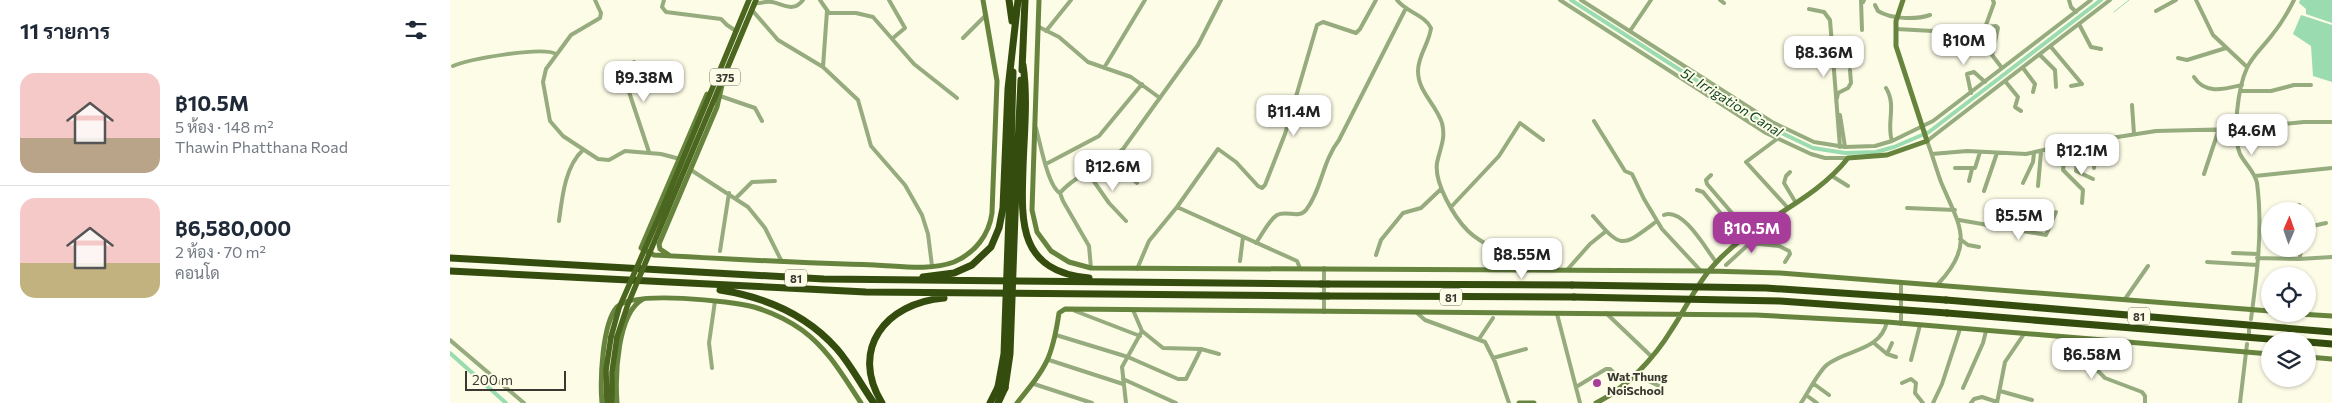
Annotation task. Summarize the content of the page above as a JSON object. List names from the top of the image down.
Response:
{
  "streets": {
    "highway": ["81"],
    "main road": ["375"]
  },
  "water": ["5L Irrigation Canal"],
  "places": ["Wat Thung NoiSchool"],
  "scale_bar": "200 m",
  "north": "top",
  "page": {
    "heading": "11 รายการ",
    "price": [
      "฿10M",
      "฿8.36M",
      "฿9.38M",
      "฿11.4M",
      "฿4.6M",
      "฿12.1M",
      "฿12.6M",
      "฿5.5M",
      "฿10.5M",
      "฿8.55M",
      "฿6.58M"
    ],
    "list": [
      {
        "name": "฿10.5M",
        "note": "5 ห้อง · 148 m² · Thawin Phatthana Road"
      },
      {
        "name": "฿6,580,000",
        "note": "2 ห้อง · 70 m² · คอนโด"
      }
    ],
    "scale": "200 m"
  }
}
